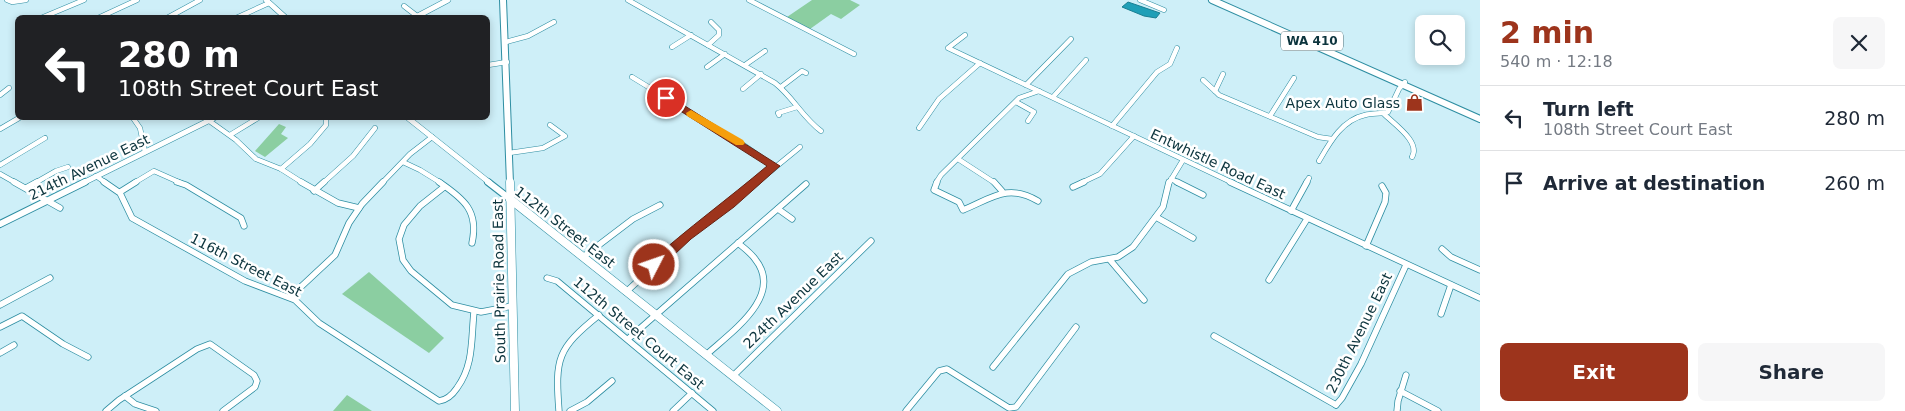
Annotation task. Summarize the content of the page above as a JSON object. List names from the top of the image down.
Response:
{
  "streets": {
    "main road": ["WA 410", "112th Street East", "South Prairie Road East"],
    "street": [
      "Entwhistle Road East",
      "214th Avenue East",
      "116th Street East",
      "224th Avenue East",
      "112th Street Court East",
      "230th Avenue East"
    ]
  },
  "crossings": [
    ["Entwhistle Road East", "230th Avenue East"],
    ["112th Street East", "South Prairie Road East"],
    ["112th Street East", "224th Avenue East"]
  ],
  "places": {
    "shop": ["Apex Auto Glass"]
  },
  "page": {
    "heading": ["2 min", "540 m · 12:18"],
    "turn": ["280 m", "108th Street Court East"],
    "list": [
      {
        "name": "Turn left",
        "note": "108th Street Court East",
        "value": "280 m"
      },
      {
        "name": "Arrive at destination",
        "value": "260 m"
      }
    ],
    "buttons": ["Exit", "Share"]
  }
}
